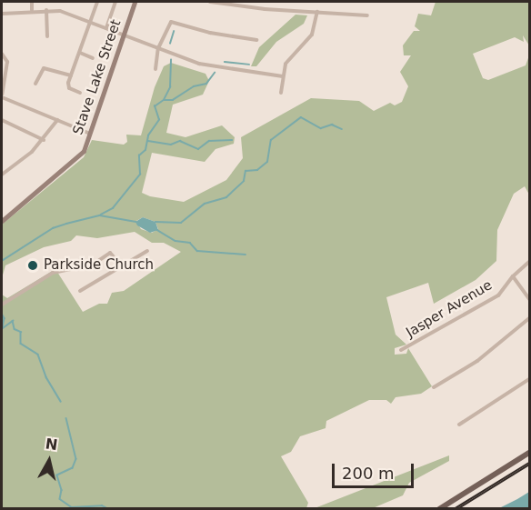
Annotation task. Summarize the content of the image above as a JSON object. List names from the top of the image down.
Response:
{
  "streets": {
    "main road": ["Stave Lake Street"],
    "street": ["Jasper Avenue"]
  },
  "places": ["Parkside Church"],
  "scale_bar": "200 m",
  "north": "top"
}
